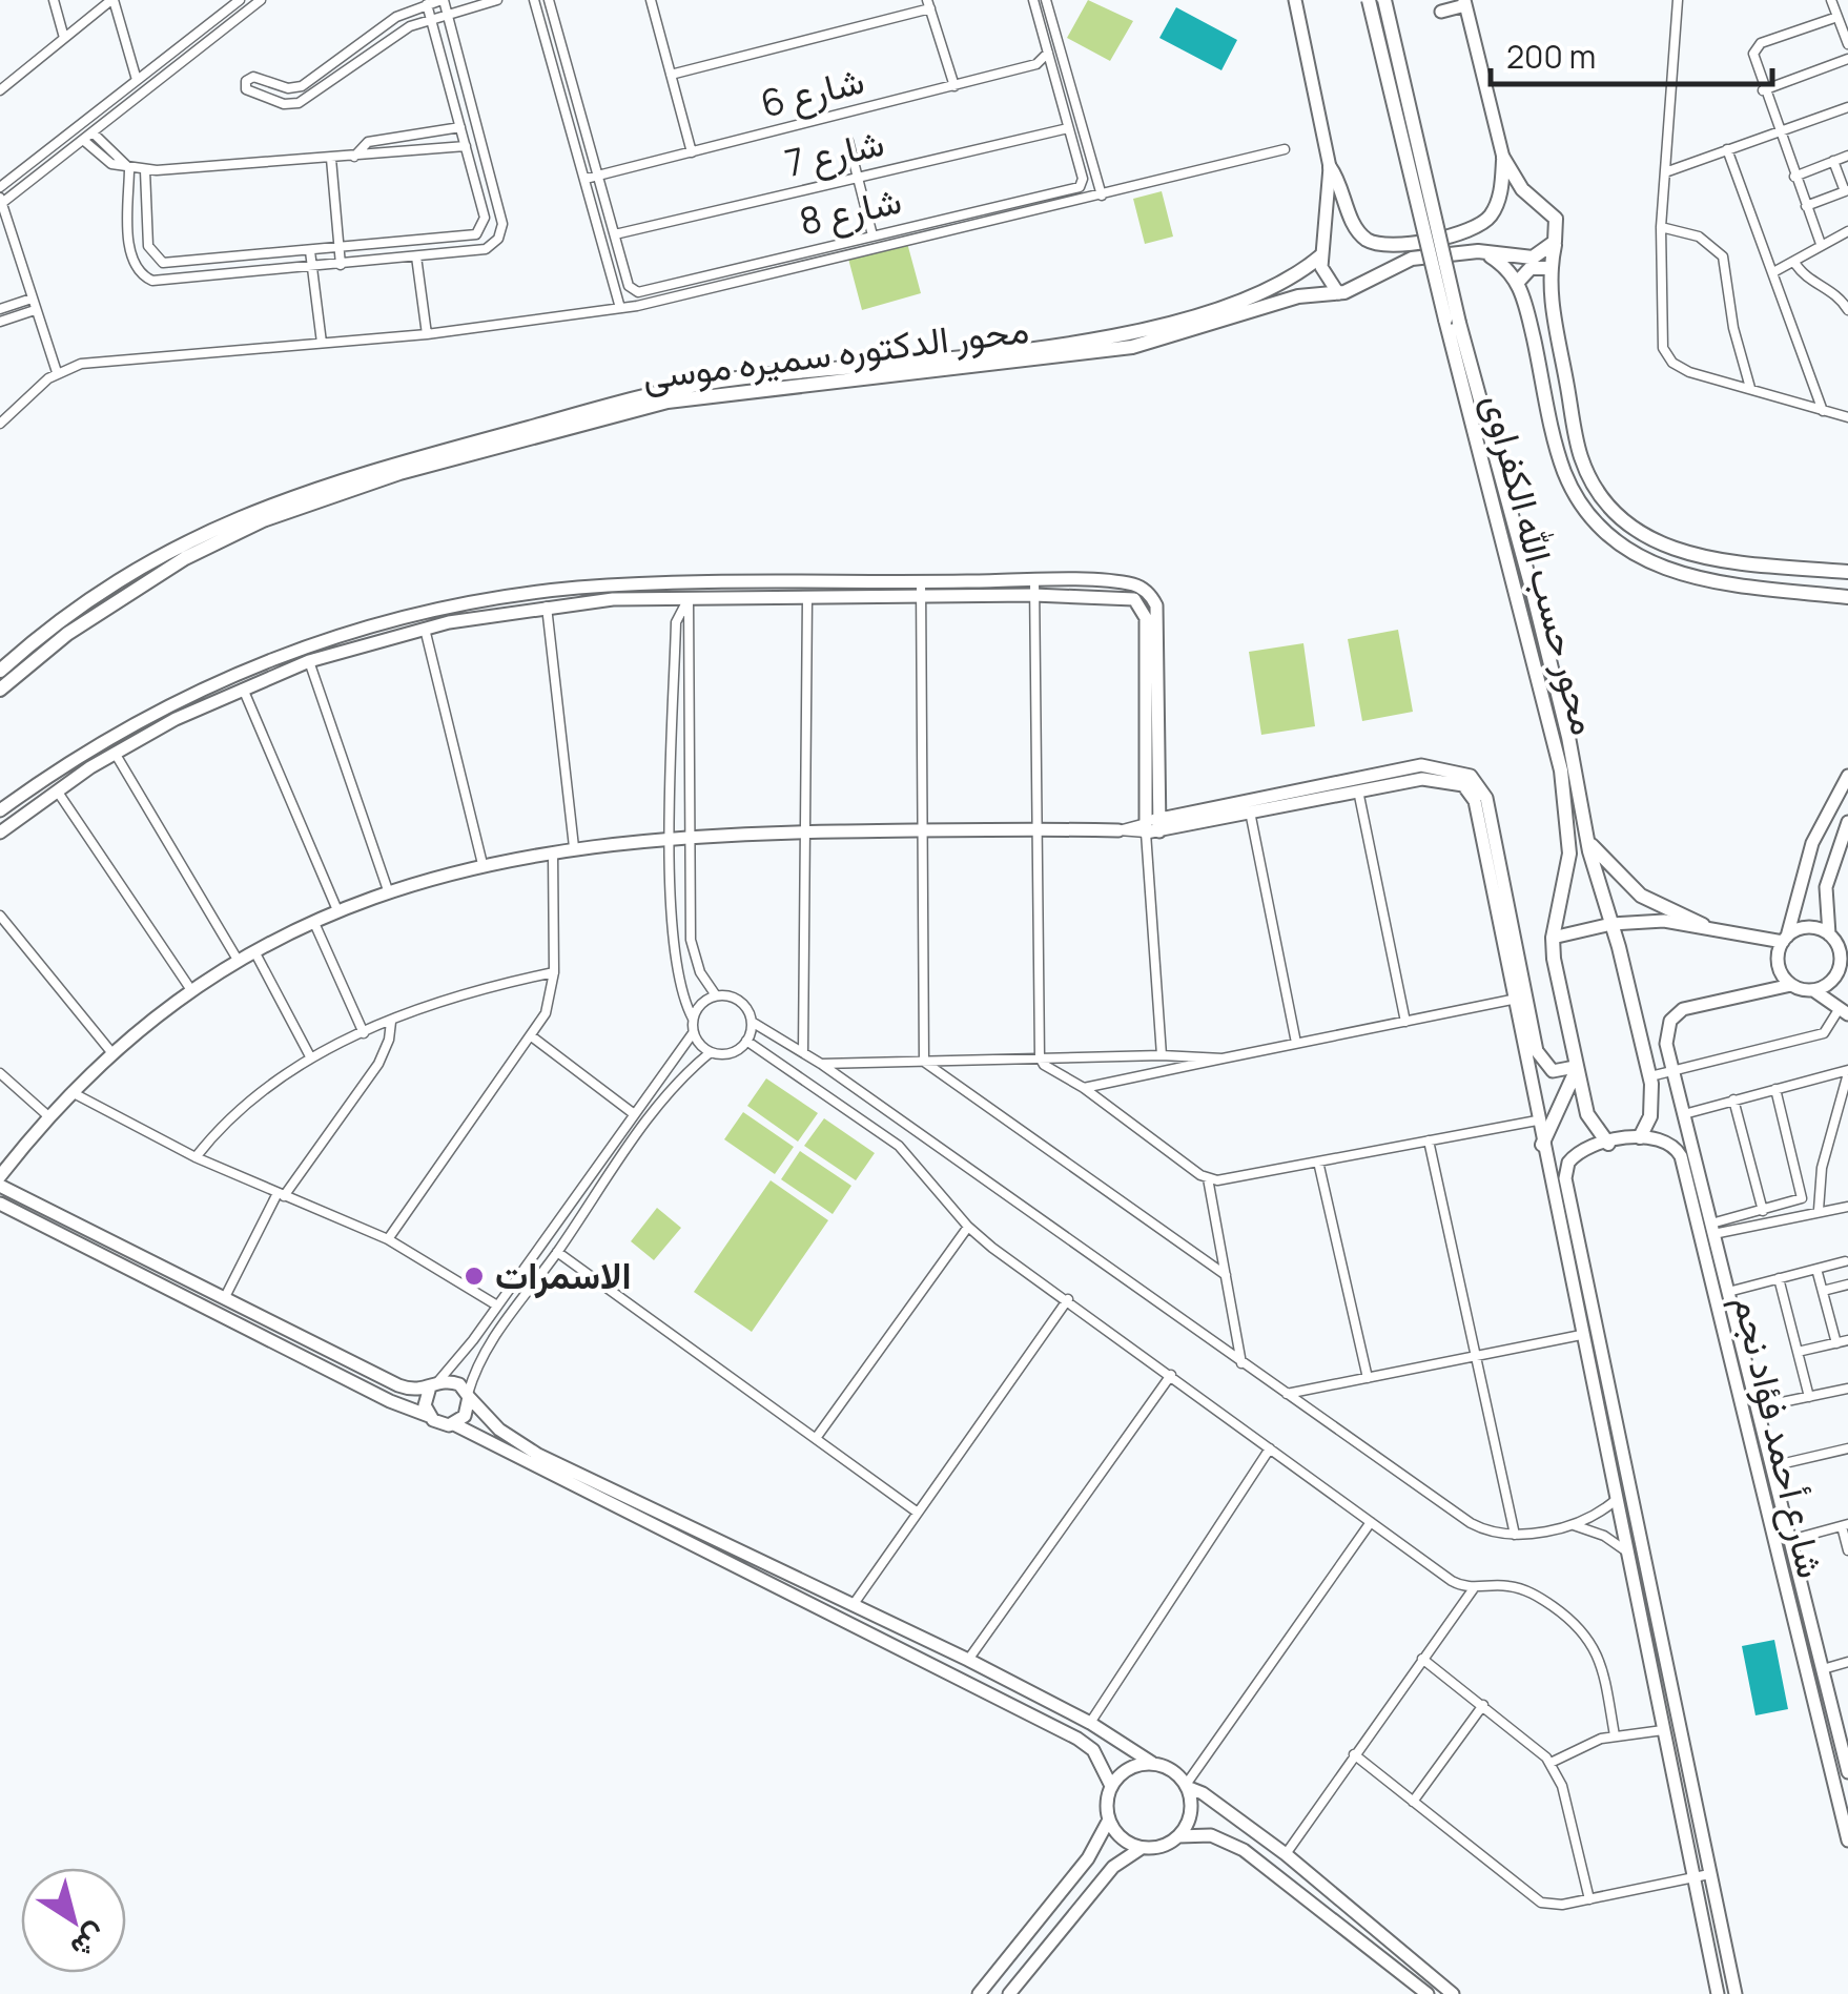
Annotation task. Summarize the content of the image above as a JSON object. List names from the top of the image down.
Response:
{
  "streets": {
    "main road": ["محور الدكتوره سميره موسى", "محور حسب الله الكفراوى"],
    "street": [
      "شارع 6",
      "شارع 7",
      "شارع 8",
      "شارع أحمد فؤاد نجم"
    ]
  },
  "crossings": [
    ["شارع 7", "شارع 8"],
    ["محور حسب الله الكفراوى", "شارع أحمد فؤاد نجم"]
  ],
  "places": ["الاسمرات"],
  "scale_bar": "200 m",
  "north": "bottom right"
}
